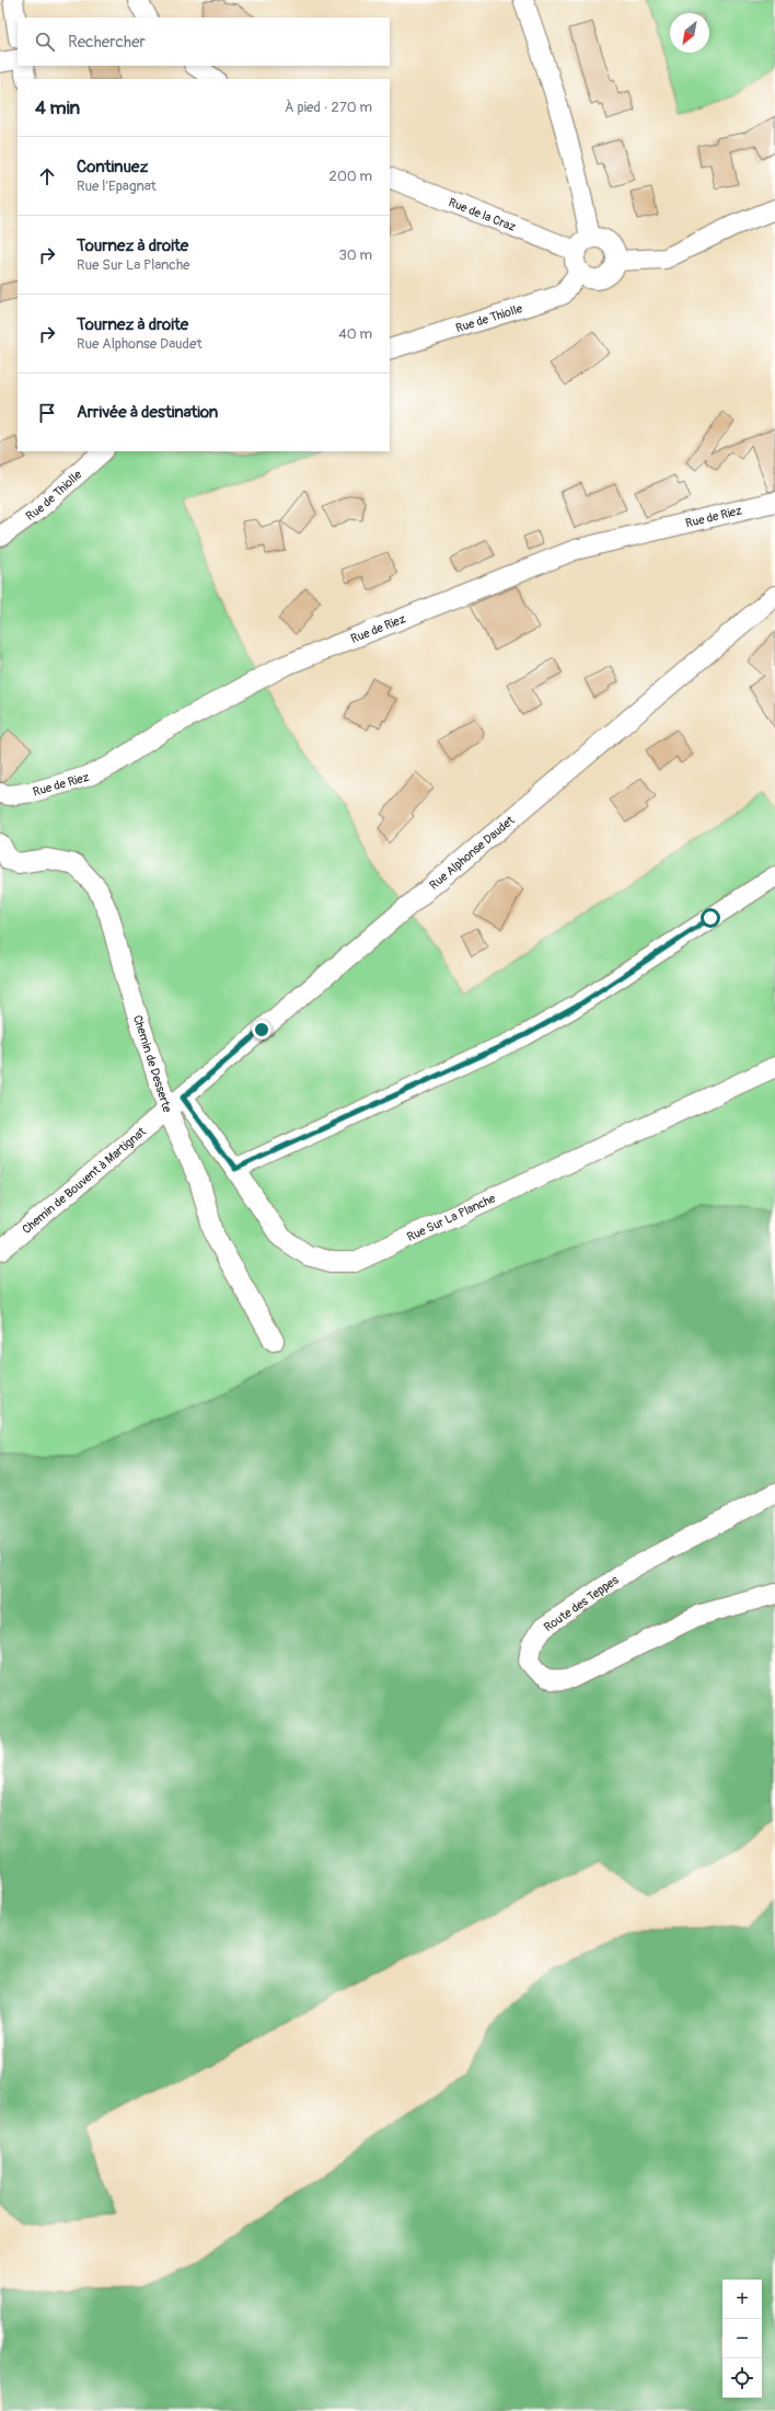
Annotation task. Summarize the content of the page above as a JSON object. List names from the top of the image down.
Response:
{
  "streets": {
    "street": [
      "Rue de la Craz",
      "Rue de Thiolle",
      "Rue de Riez",
      "Rue Alphonse Daudet",
      "Chemin de Desserte",
      "Chemin de Bouvent à Martignat",
      "Rue Sur La Planche",
      "Route des Teppes"
    ]
  },
  "crossings": [
    ["Rue de la Craz", "Rue de Thiolle"],
    ["Rue Alphonse Daudet", "Chemin de Desserte"],
    ["Rue Alphonse Daudet", "Chemin de Bouvent à Martignat"],
    ["Rue Alphonse Daudet", "Rue Sur La Planche"],
    ["Chemin de Desserte", "Chemin de Bouvent à Martignat"],
    ["Chemin de Desserte", "Rue Sur La Planche"],
    ["Chemin de Bouvent à Martignat", "Rue Sur La Planche"]
  ],
  "north": "bottom left",
  "page": {
    "search": "Rechercher",
    "heading": ["4 min", "À pied · 270 m"],
    "list": [
      ["Continuez", "Rue l'Epagnat", "200 m"],
      ["Tournez à droite", "Rue Sur La Planche", "30 m"],
      ["Tournez à droite", "Rue Alphonse Daudet", "40 m"],
      "Arrivée à destination"
    ],
    "map_buttons": ["+", "−"]
  }
}
